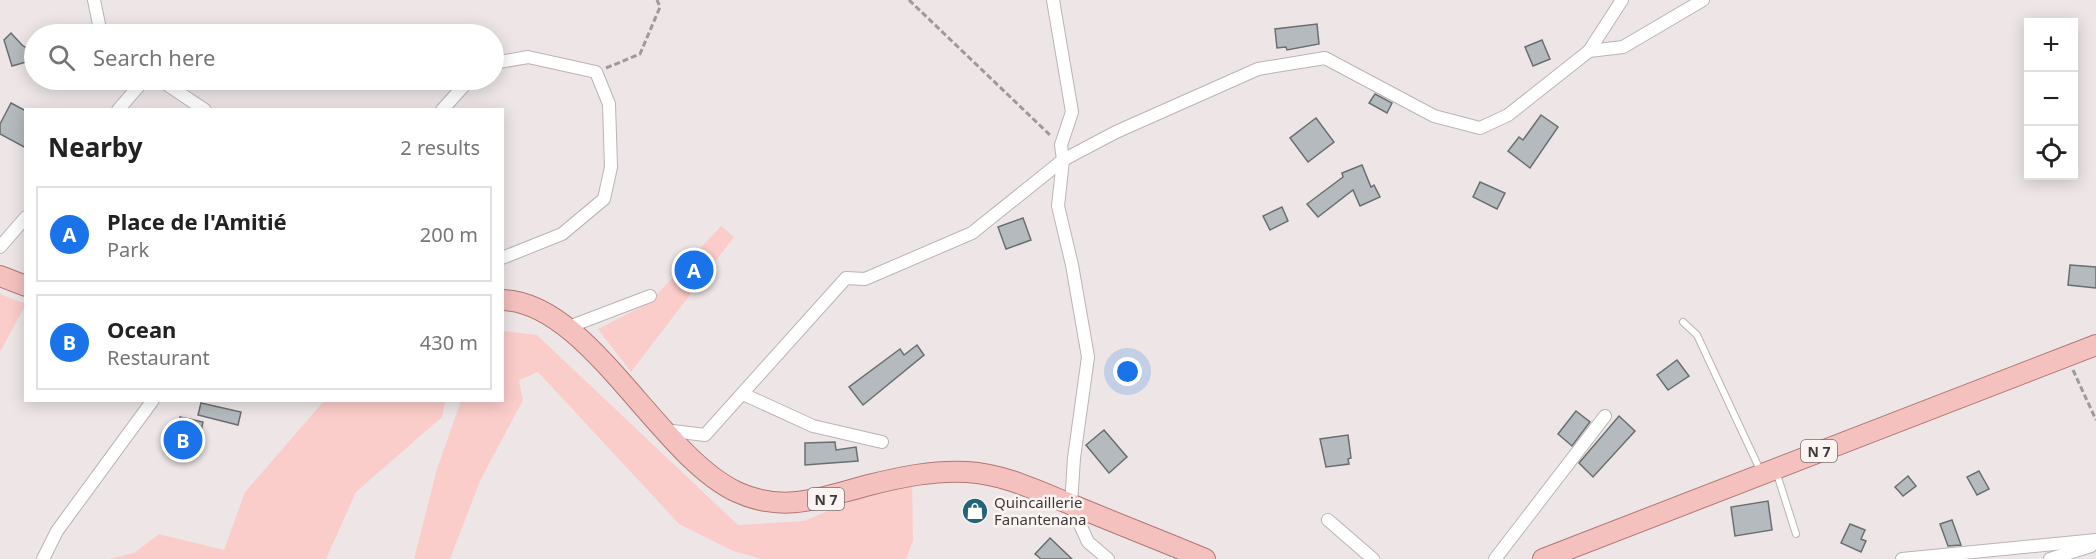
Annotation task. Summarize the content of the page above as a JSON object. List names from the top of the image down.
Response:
{
  "streets": {
    "main road": ["N 7"]
  },
  "places": {
    "shop": ["Quincaillerie Fanantenana"]
  },
  "page": {
    "map_buttons": ["+", "−"],
    "search": "Search here",
    "heading": ["Nearby", "2 results"],
    "list": [
      {
        "mark": "A",
        "name": "Place de l'Amitié",
        "note": "Park",
        "value": "200 m"
      },
      {
        "mark": "B",
        "name": "Ocean",
        "note": "Restaurant",
        "value": "430 m"
      }
    ],
    "pins": ["A", "B"]
  }
}
